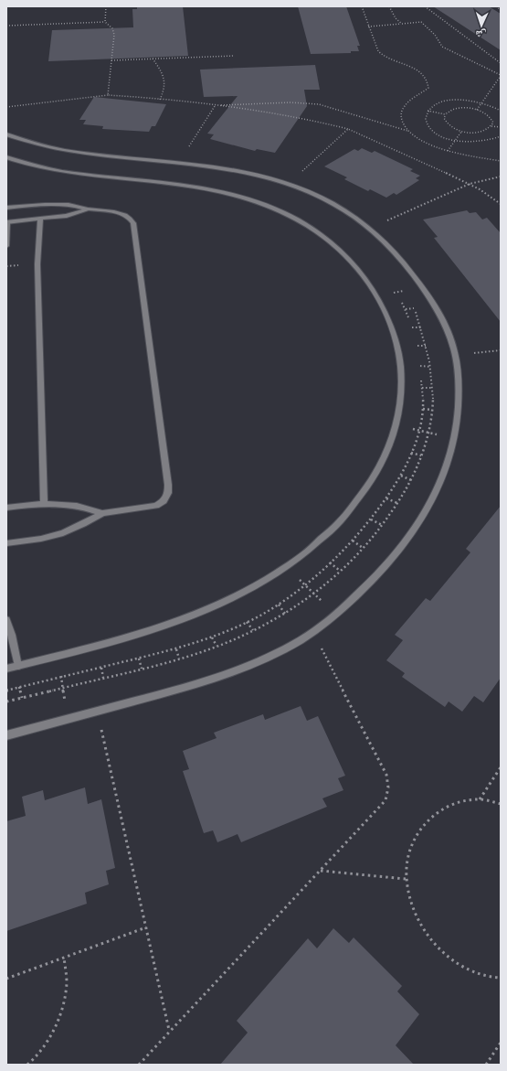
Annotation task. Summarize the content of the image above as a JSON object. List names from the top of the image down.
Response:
{
  "north": "bottom"
}
